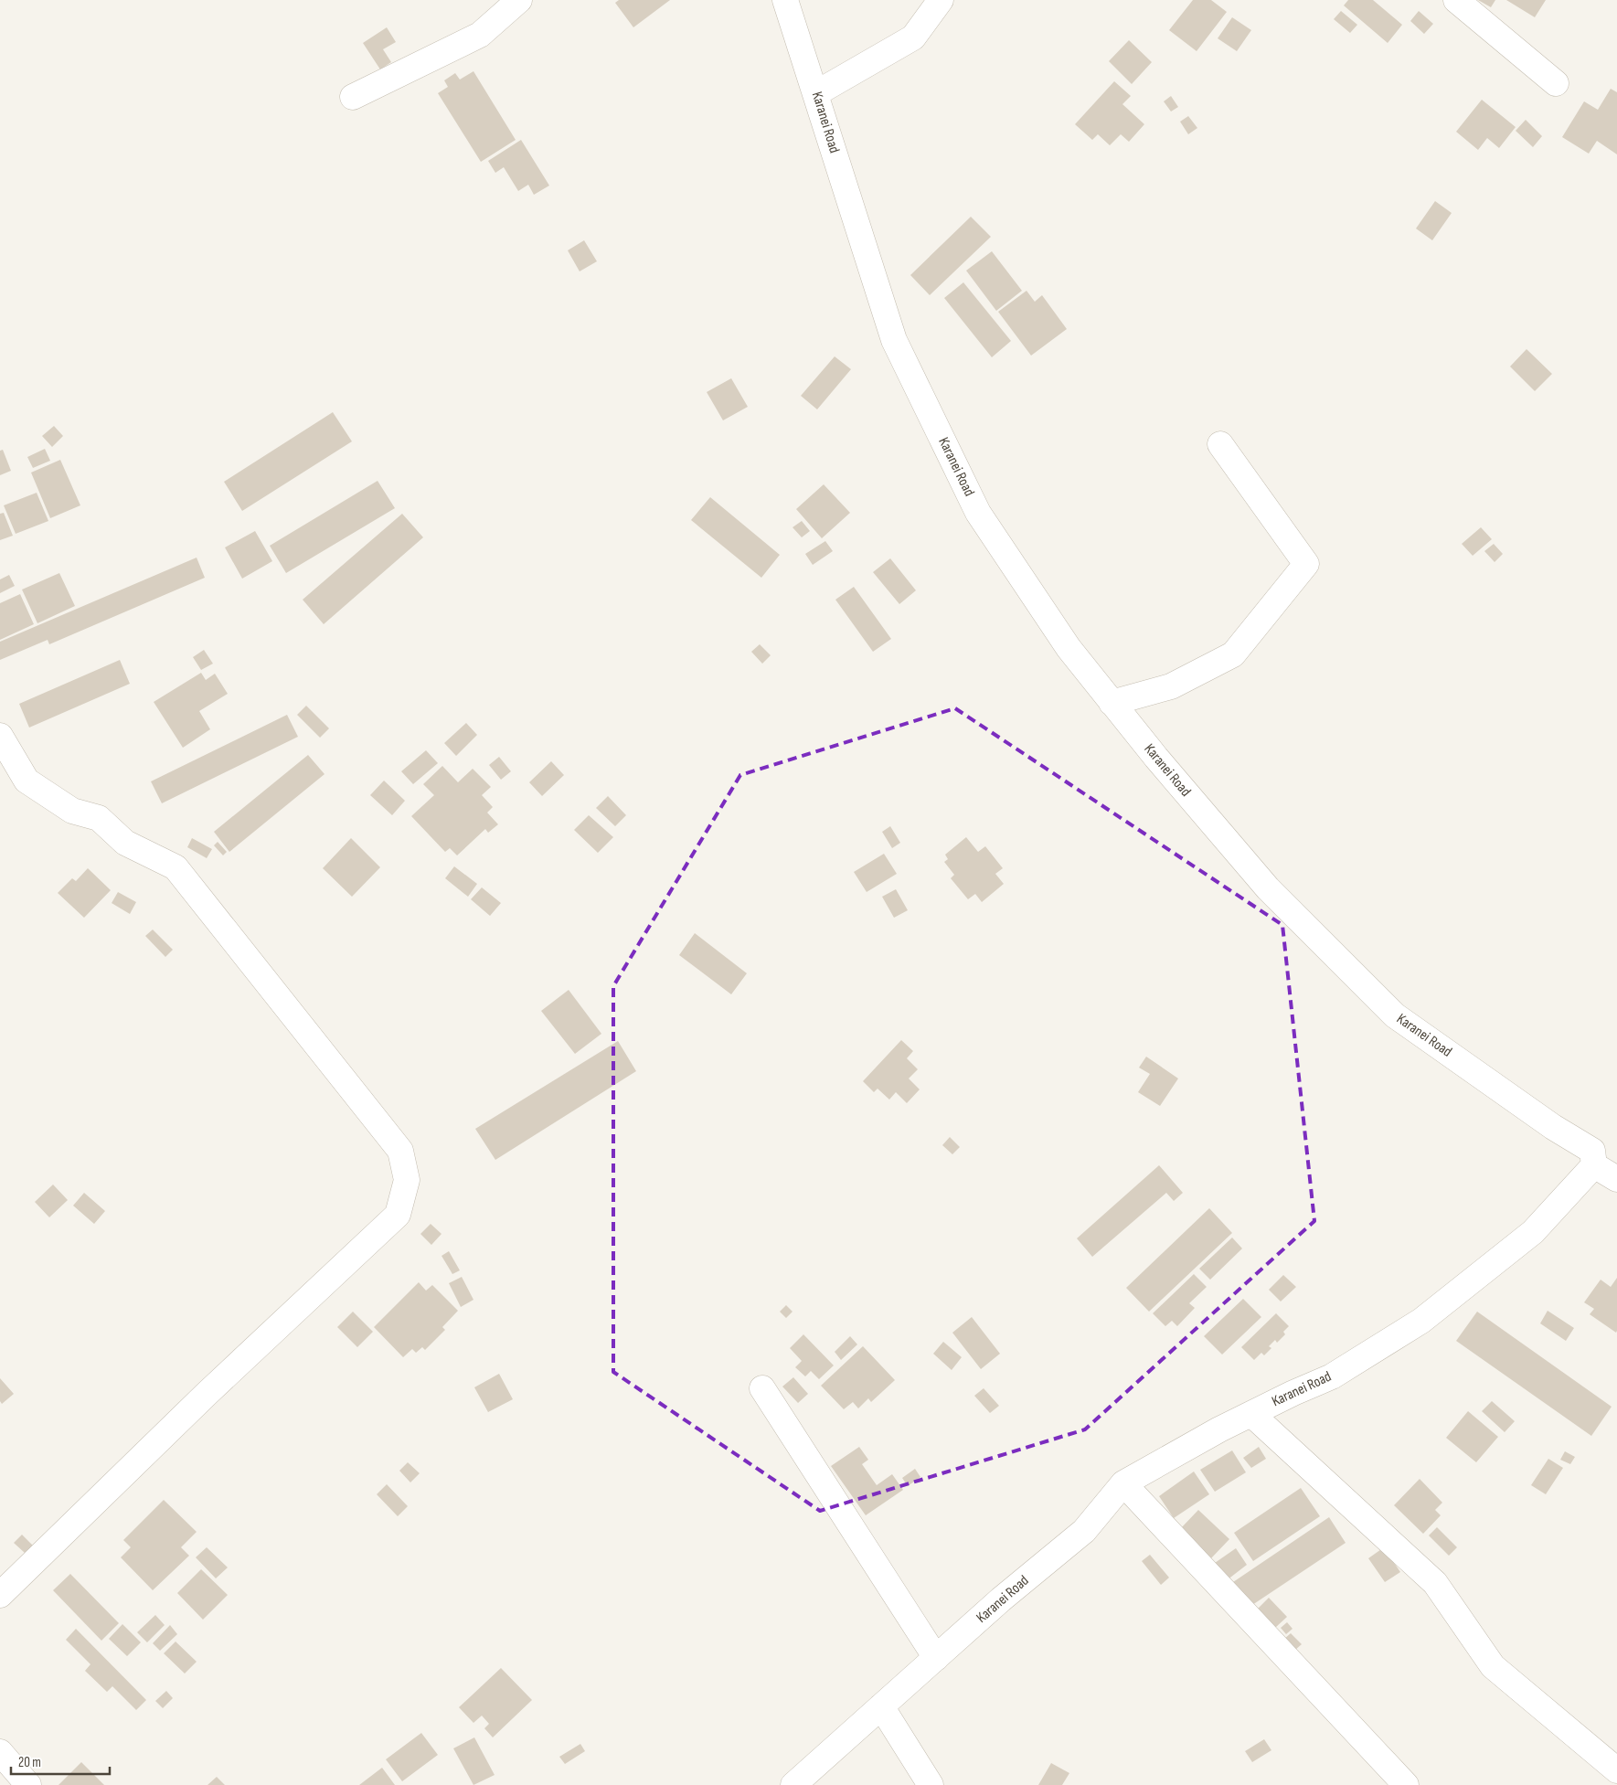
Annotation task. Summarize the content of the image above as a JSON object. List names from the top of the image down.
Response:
{
  "streets": {
    "street": ["Karanei Road"]
  },
  "scale_bar": "20 m"
}
